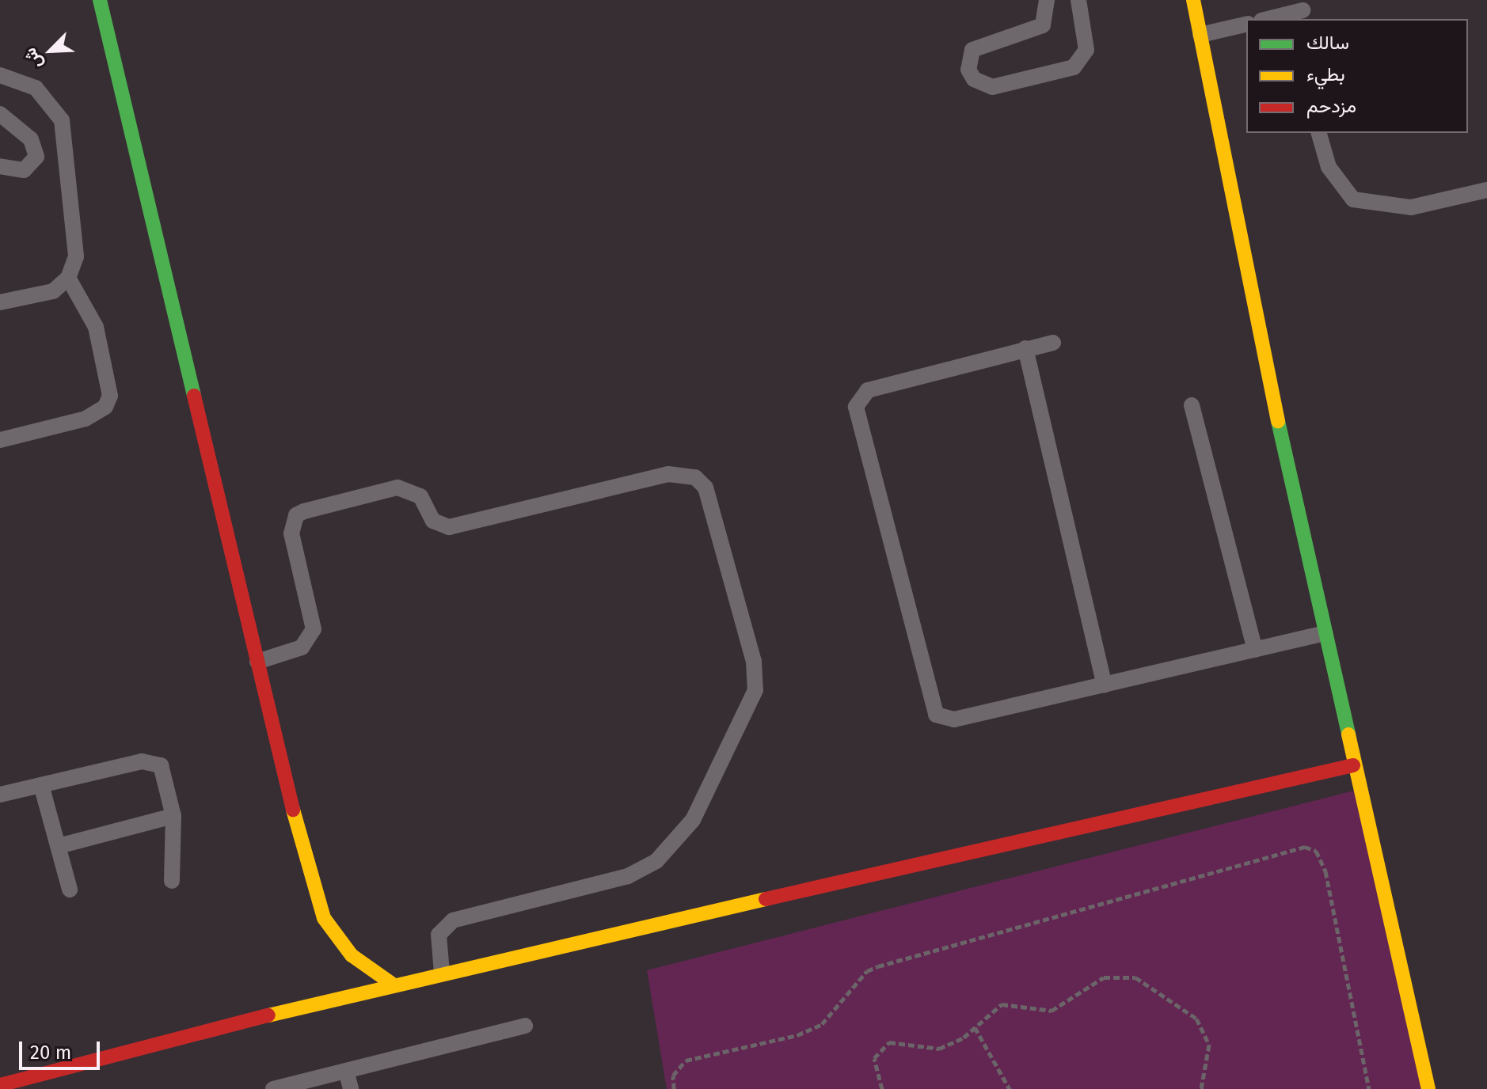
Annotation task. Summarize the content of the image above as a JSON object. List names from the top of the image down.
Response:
{
  "legend": ["سالك", "بطيء", "مزدحم"],
  "scale_bar": "20 m",
  "north": "bottom left"
}
